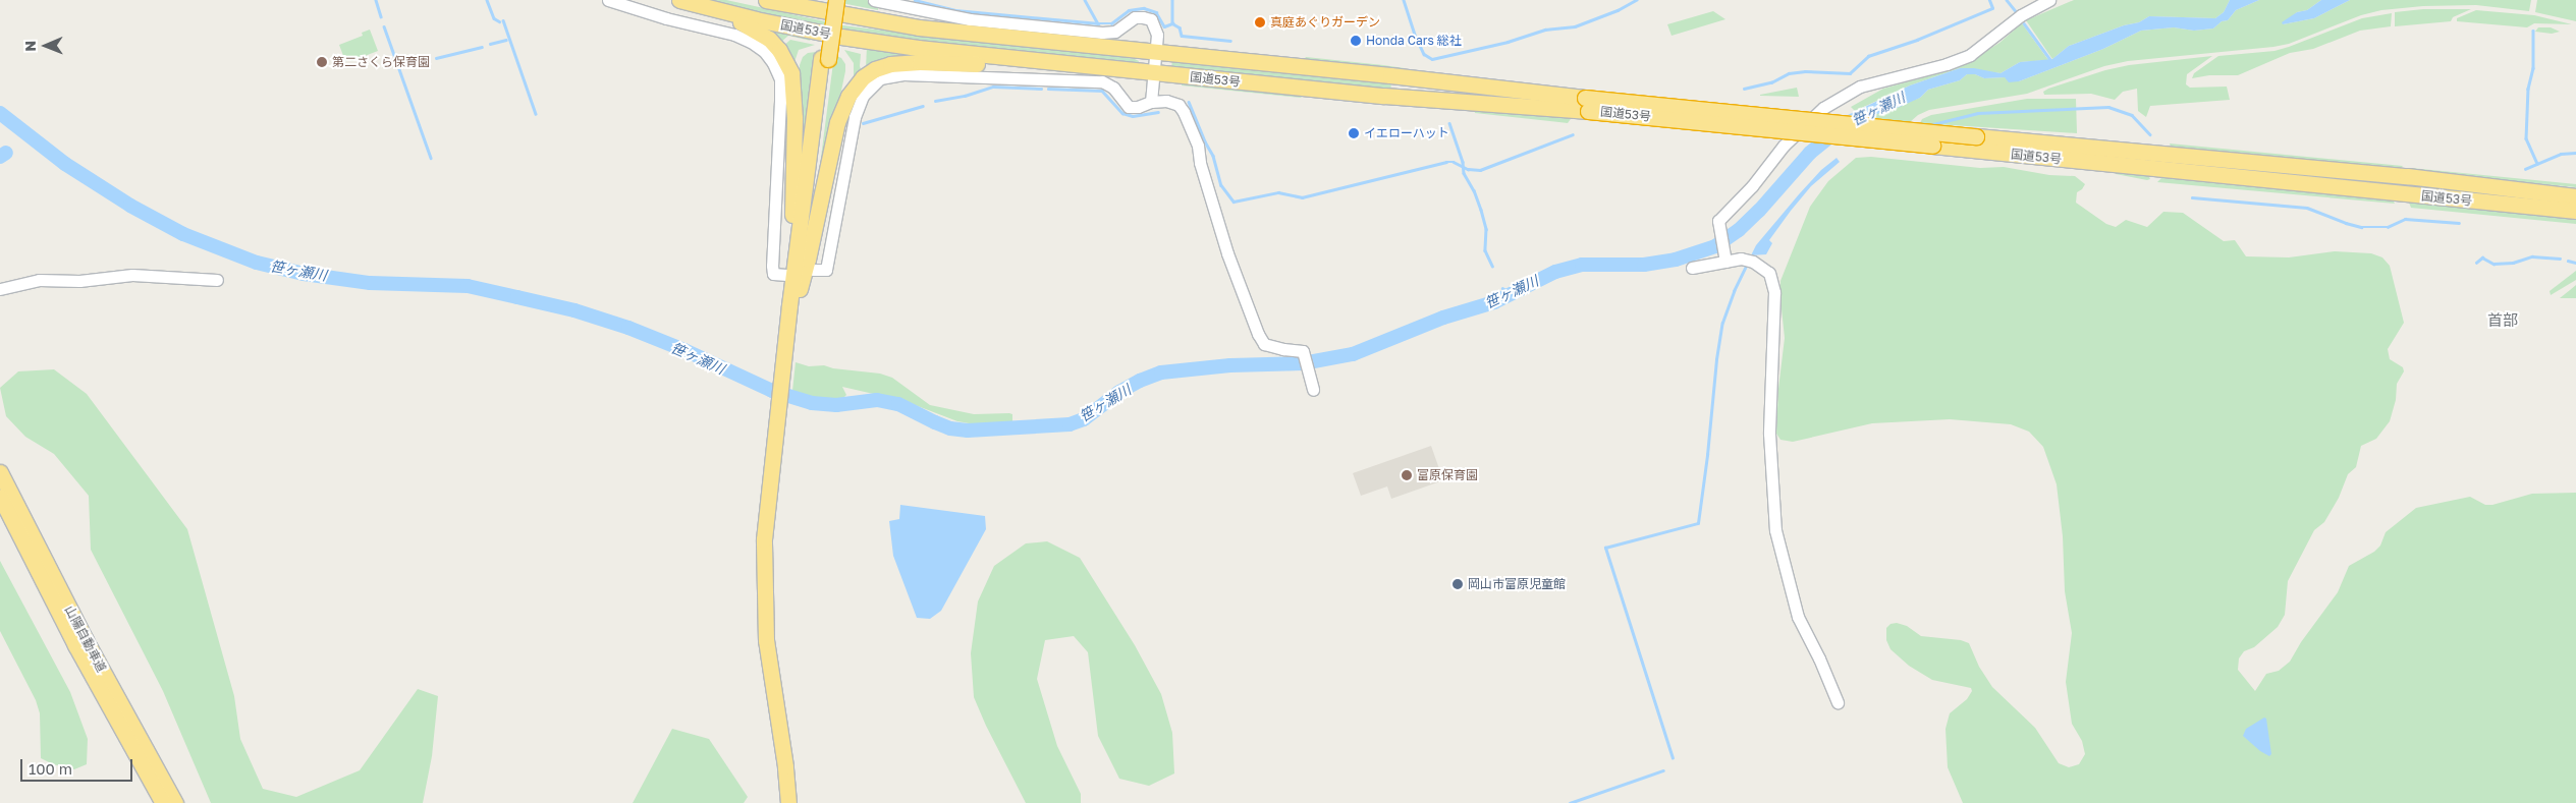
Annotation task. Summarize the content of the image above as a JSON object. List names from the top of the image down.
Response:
{
  "streets": {
    "highway": ["国道53号", "山陽自動車道"]
  },
  "districts": ["首部"],
  "water": ["笹ヶ瀬川"],
  "places": [
    "真庭あぐりガーデン",
    "Honda Cars 総社",
    "第二さくら保育園",
    "イエローハット",
    "富原保育園",
    "岡山市富原児童館"
  ],
  "scale_bar": "100 m",
  "north": "left"
}
